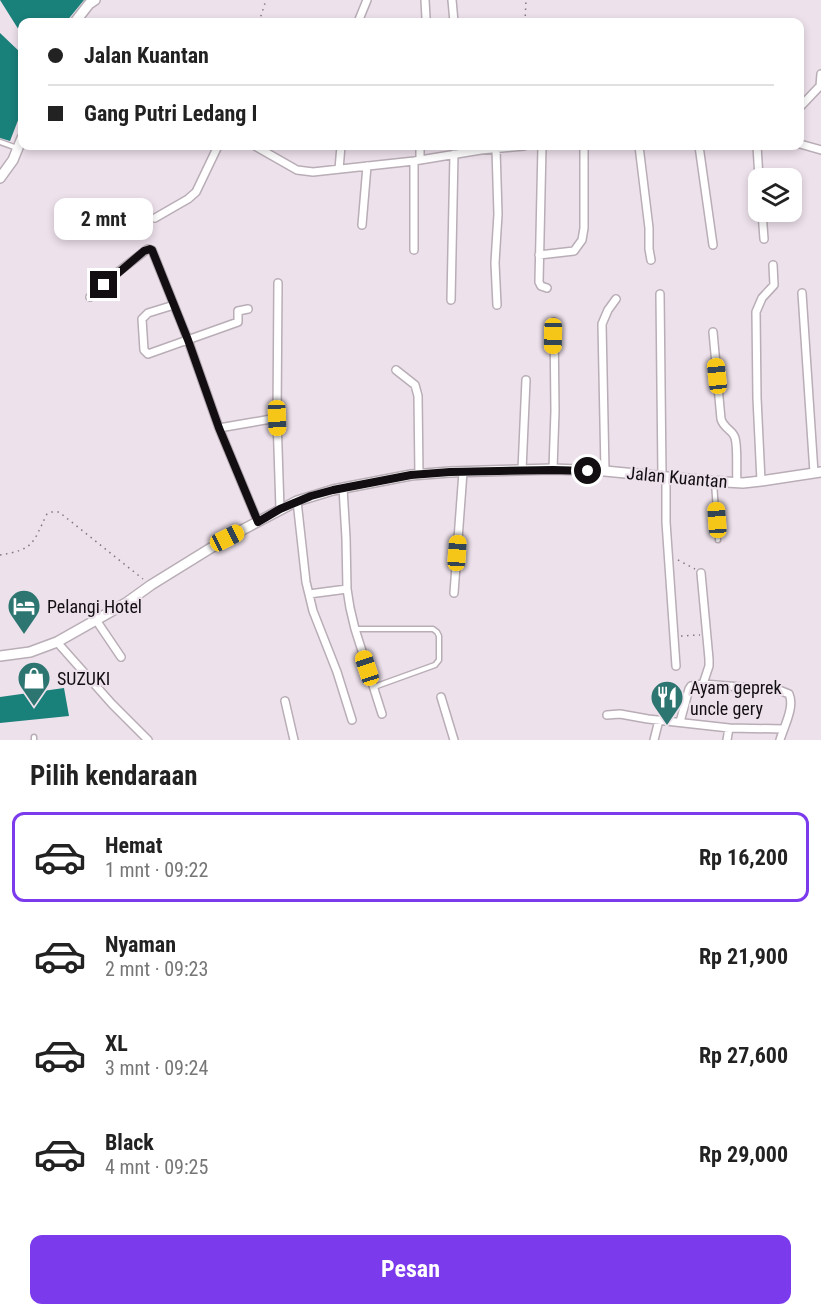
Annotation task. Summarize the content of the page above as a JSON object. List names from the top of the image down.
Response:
{
  "streets": {
    "street": ["Jalan Kuantan"]
  },
  "places": {
    "hotel": ["Pelangi Hotel"],
    "shop": ["SUZUKI"],
    "restaurant": ["Ayam geprek uncle gery"]
  },
  "page": {
    "banner": ["Jalan Kuantan", "Gang Putri Ledang I"],
    "bubble": "2 mnt",
    "heading": "Pilih kendaraan",
    "list": [
      {
        "name": "Hemat",
        "note": "1 mnt · 09:22",
        "value": "Rp 16,200"
      },
      {
        "name": "Nyaman",
        "note": "2 mnt · 09:23",
        "value": "Rp 21,900"
      },
      {
        "name": "XL",
        "note": "3 mnt · 09:24",
        "value": "Rp 27,600"
      },
      {
        "name": "Black",
        "note": "4 mnt · 09:25",
        "value": "Rp 29,000"
      }
    ],
    "buttons": "Pesan"
  }
}
